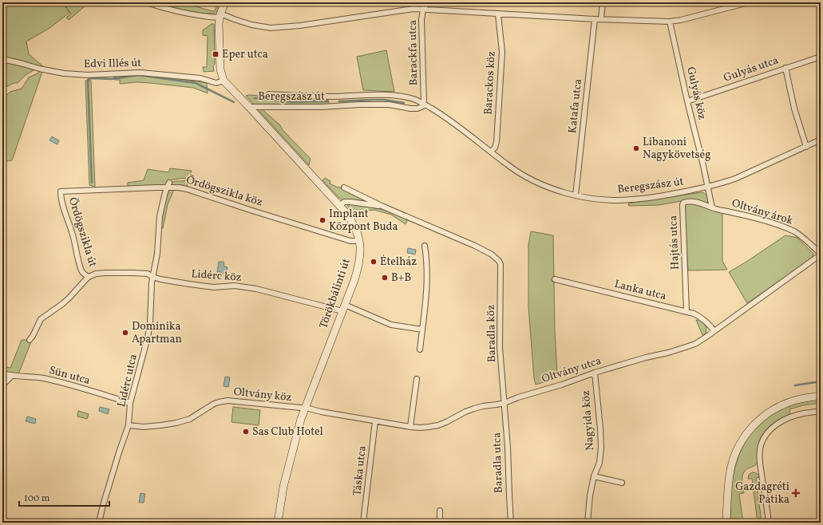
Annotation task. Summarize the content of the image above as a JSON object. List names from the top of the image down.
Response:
{
  "streets": {
    "street": [
      "Barackfa utca",
      "Edvi Illés út",
      "Gulyás utca",
      "Barackos köz",
      "Gulyás köz",
      "Beregszász út",
      "Katafa utca",
      "Ördögszikla köz",
      "Oltvány árok",
      "Ördögszikla út",
      "Hajtás utca",
      "Lidérc köz",
      "Lanka utca",
      "Törökbálinti út",
      "Baradla köz",
      "Oltvány utca",
      "Sün utca",
      "Lidérc utca",
      "Oltvány köz",
      "Nagyida köz",
      "Baradla utca",
      "Táska utca"
    ]
  },
  "crossings": [
    ["Barackfa utca", "Beregszász út"],
    ["Edvi Illés út", "Törökbálinti út"],
    ["Gulyás utca", "Gulyás köz"],
    ["Barackos köz", "Beregszász út"],
    ["Gulyás köz", "Beregszász út"],
    ["Beregszász út", "Katafa utca"],
    ["Beregszász út", "Törökbálinti út"],
    ["Ördögszikla köz", "Ördögszikla út"],
    ["Ördögszikla köz", "Törökbálinti út"],
    ["Ördögszikla köz", "Lidérc utca"],
    ["Oltvány árok", "Hajtás utca"],
    ["Oltvány árok", "Oltvány utca"],
    ["Ördögszikla út", "Lidérc köz"],
    ["Hajtás utca", "Lanka utca"],
    ["Lidérc köz", "Törökbálinti út"],
    ["Lidérc köz", "Lidérc utca"],
    ["Lanka utca", "Oltvány utca"],
    ["Törökbálinti út", "Oltvány utca"],
    ["Törökbálinti út", "Oltvány köz"],
    ["Baradla köz", "Oltvány utca"],
    ["Baradla köz", "Baradla utca"],
    ["Oltvány utca", "Oltvány köz"],
    ["Oltvány utca", "Nagyida köz"],
    ["Oltvány utca", "Baradla utca"],
    ["Oltvány utca", "Táska utca"],
    ["Sün utca", "Lidérc utca"],
    ["Lidérc utca", "Oltvány köz"]
  ],
  "places": {
    "transit": ["Eper utca"],
    "other": [
      "Libanoni Nagykövetség",
      "Implant Központ Buda",
      "Ételház",
      "B+B",
      "Dominika Apartman",
      "Sas Club Hotel"
    ],
    "health": ["Gazdagréti Patika"]
  },
  "scale_bar": "100 m"
}
